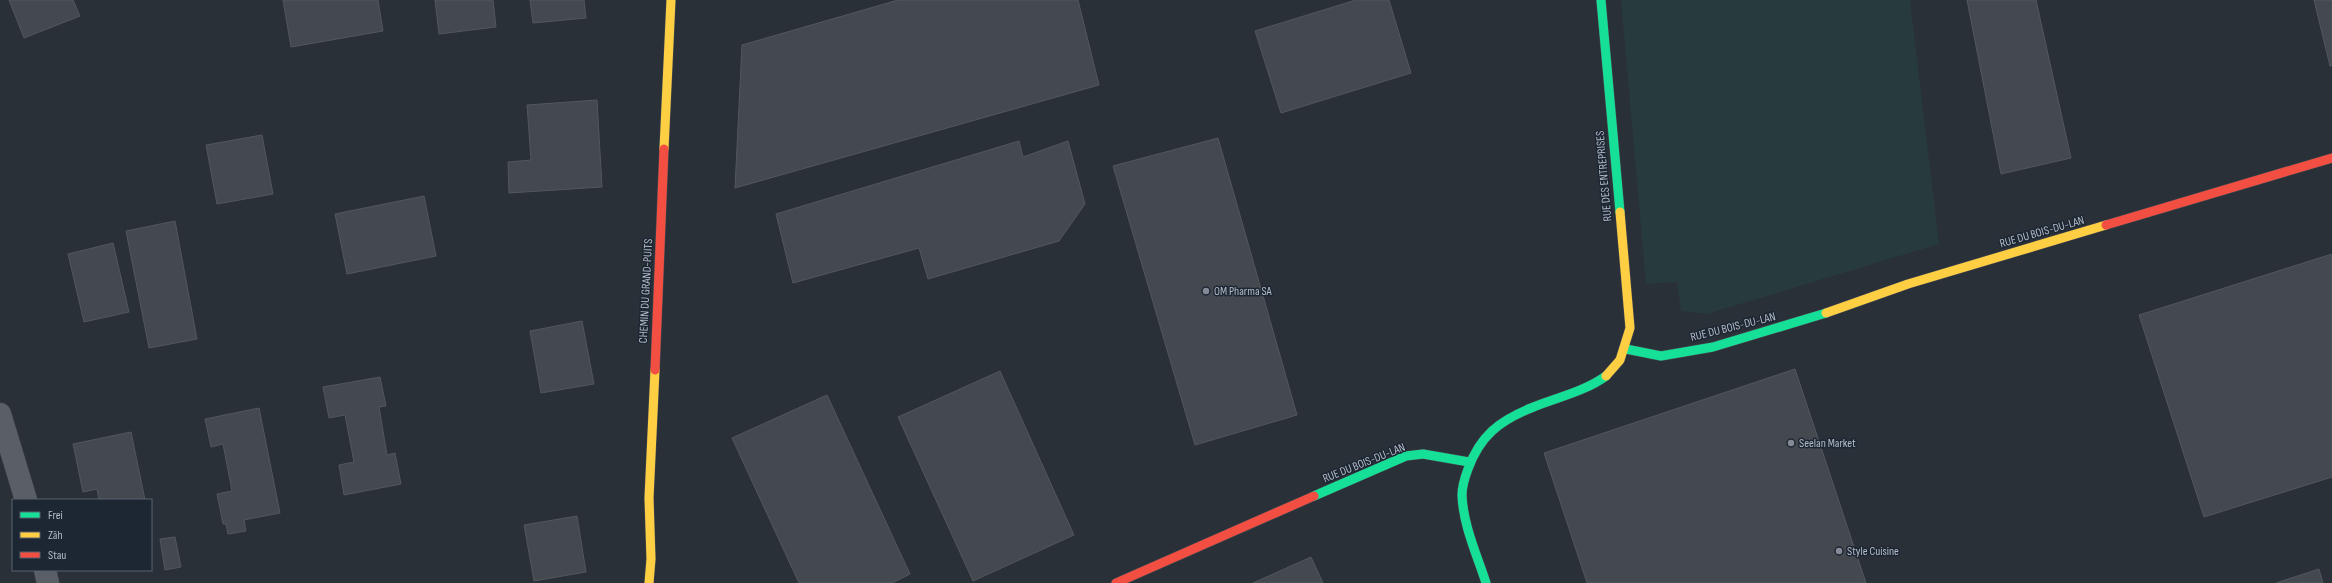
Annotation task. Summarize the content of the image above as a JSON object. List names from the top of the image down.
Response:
{
  "streets": {
    "street": ["RUE DES ENTREPRISES", "RUE DU BOIS-DU-LAN", "CHEMIN DU GRAND-PUITS"]
  },
  "crossings": [
    ["RUE DES ENTREPRISES", "RUE DU BOIS-DU-LAN"]
  ],
  "places": ["OM Pharma SA", "Seelan Market", "Style Cuisine"],
  "legend": ["Frei", "Zäh", "Stau"]
}
